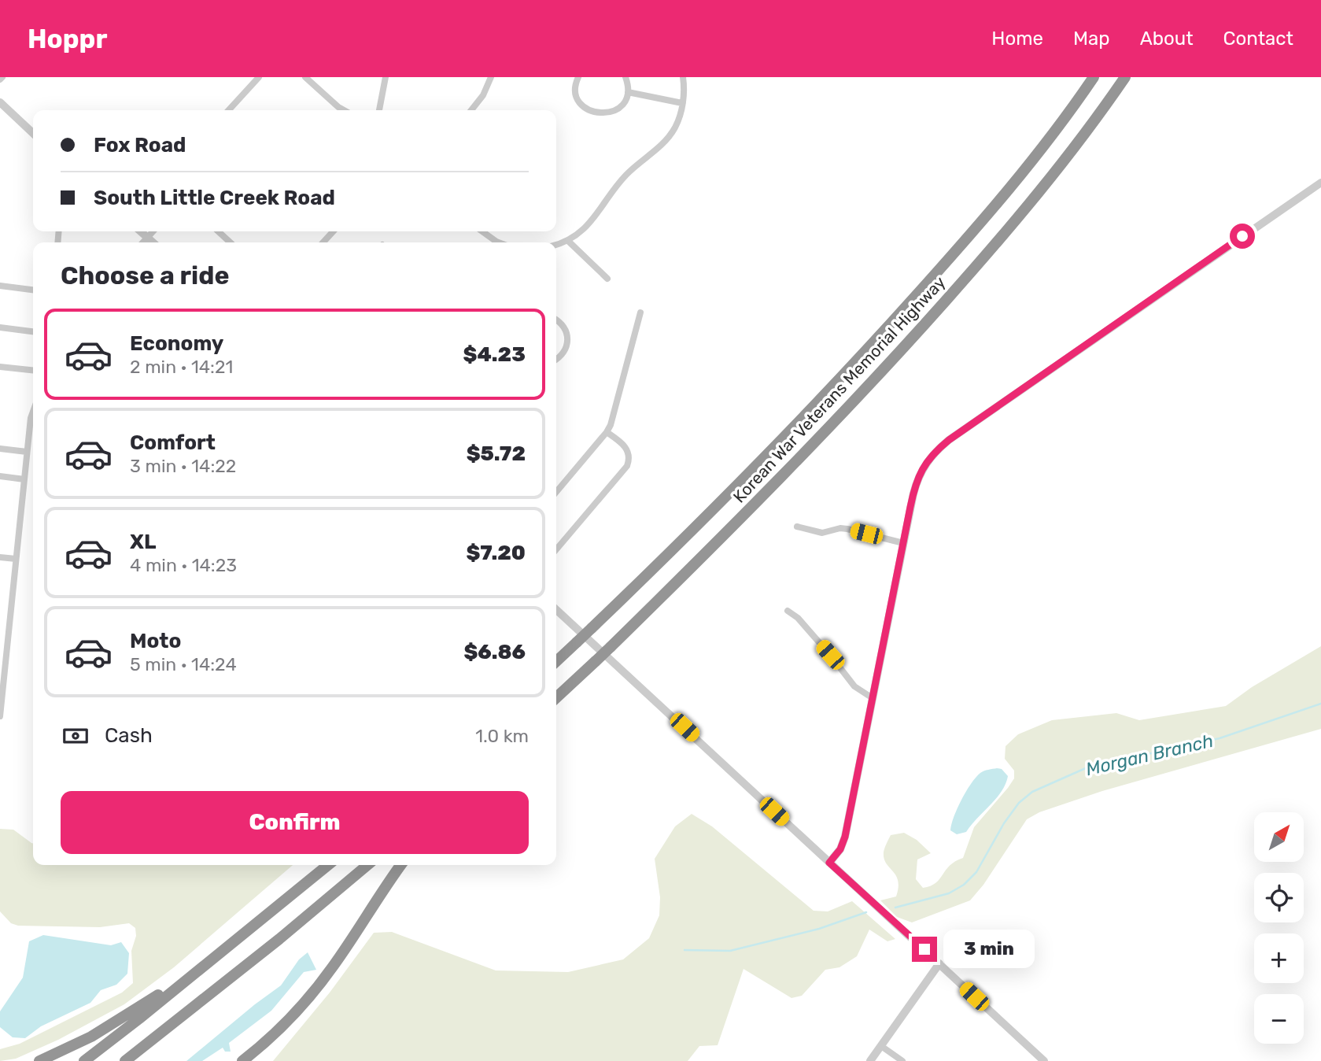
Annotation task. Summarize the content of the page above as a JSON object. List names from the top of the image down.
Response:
{
  "streets": {
    "highway": ["Korean War Veterans Memorial Highway"]
  },
  "water": ["Morgan Branch"],
  "north": "top right",
  "page": {
    "header": "Hoppr",
    "nav": [
      "Home",
      "Map",
      "About",
      "Contact"
    ],
    "banner": ["Fox Road", "South Little Creek Road"],
    "heading": "Choose a ride",
    "list": [
      {
        "name": "Economy",
        "note": "2 min · 14:21",
        "value": "$4.23"
      },
      {
        "name": "Comfort",
        "note": "3 min · 14:22",
        "value": "$5.72"
      },
      {
        "name": "XL",
        "note": "4 min · 14:23",
        "value": "$7.20"
      },
      {
        "name": "Moto",
        "note": "5 min · 14:24",
        "value": "$6.86"
      }
    ],
    "pay": ["Cash", "1.0 km"],
    "buttons": "Confirm",
    "map_buttons": ["+", "−"],
    "bubble": "3 min"
  }
}
